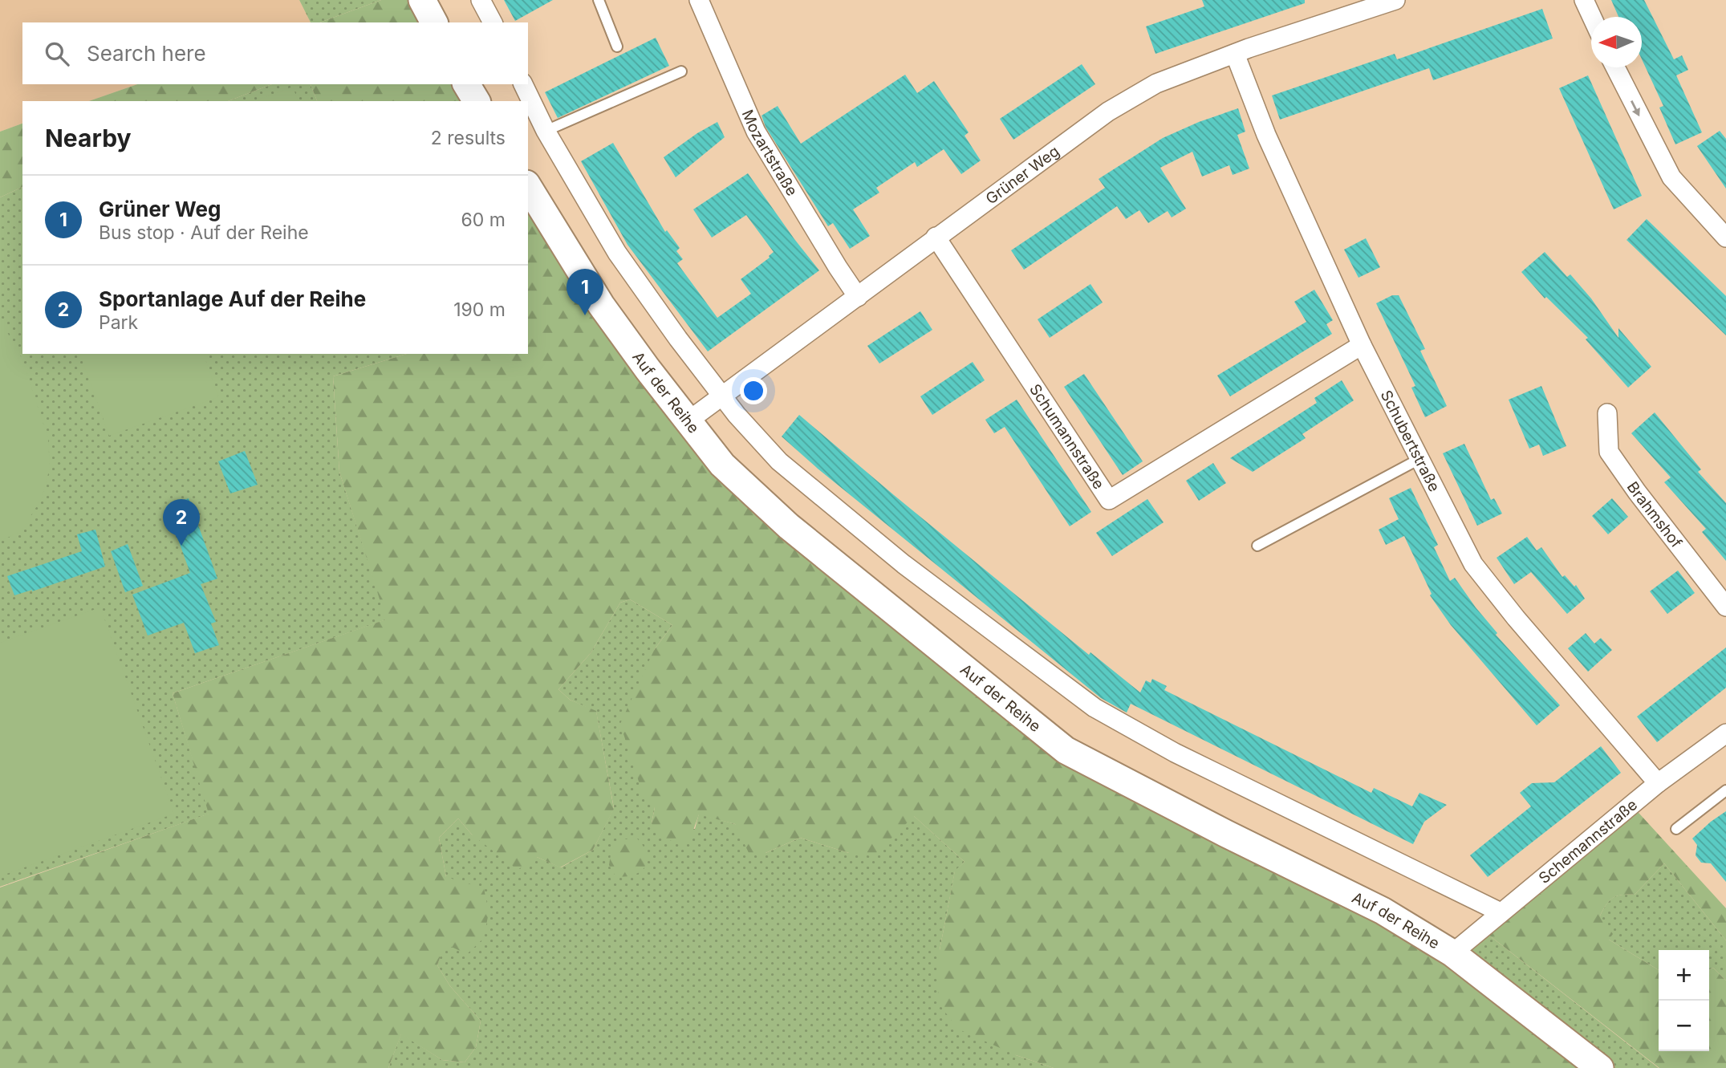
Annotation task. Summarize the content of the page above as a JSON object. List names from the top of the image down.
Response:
{
  "streets": {
    "main road": ["Auf der Reihe"],
    "street": [
      "Mozartstraße",
      "Grüner Weg",
      "Schumannstraße",
      "Schubertstraße",
      "Brahmshof",
      "Schemannstraße"
    ]
  },
  "crossings": [
    ["Mozartstraße", "Grüner Weg"],
    ["Grüner Weg", "Auf der Reihe"],
    ["Grüner Weg", "Schumannstraße"],
    ["Grüner Weg", "Schubertstraße"],
    ["Auf der Reihe", "Schemannstraße"],
    ["Schumannstraße", "Schubertstraße"],
    ["Schubertstraße", "Schemannstraße"]
  ],
  "north": "left",
  "page": {
    "search": "Search here",
    "heading": ["Nearby", "2 results"],
    "list": [
      {
        "mark": "1",
        "name": "Grüner Weg",
        "note": "Bus stop · Auf der Reihe",
        "value": "60 m"
      },
      {
        "mark": "2",
        "name": "Sportanlage Auf der Reihe",
        "note": "Park",
        "value": "190 m"
      }
    ],
    "pins": ["1", "2"],
    "map_buttons": ["+", "−"]
  }
}
